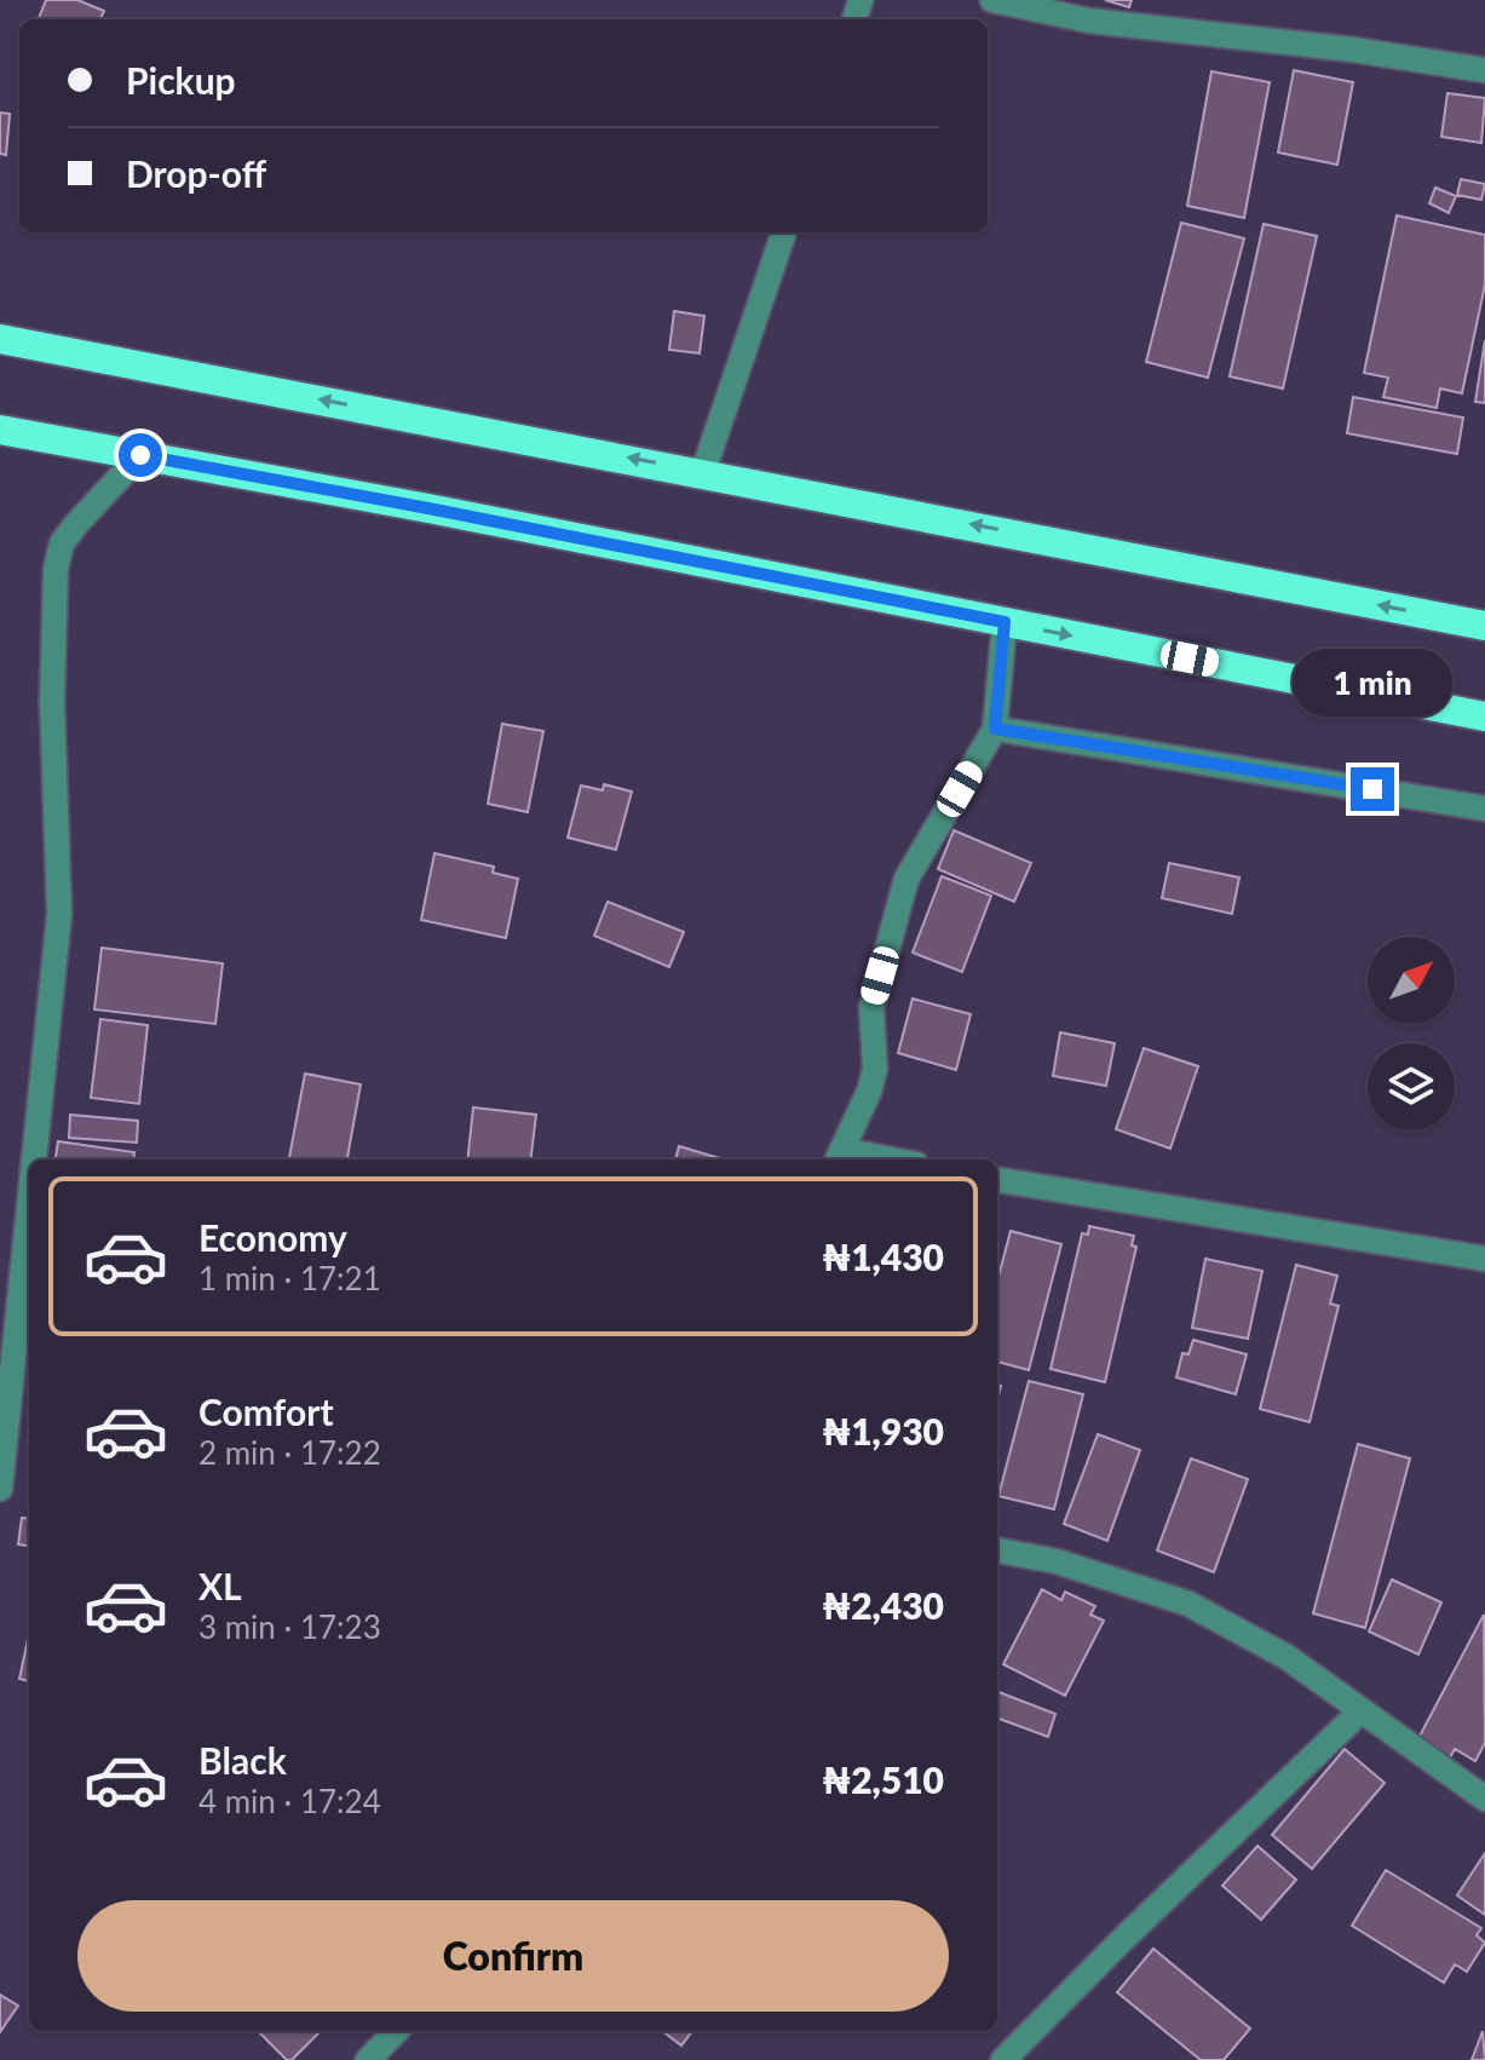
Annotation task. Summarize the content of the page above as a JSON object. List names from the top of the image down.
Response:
{
  "north": "top right",
  "page": {
    "banner": ["Pickup", "Drop-off"],
    "bubble": "1 min",
    "list": [
      {
        "name": "Economy",
        "note": "1 min · 17:21",
        "value": "₦1,430"
      },
      {
        "name": "Comfort",
        "note": "2 min · 17:22",
        "value": "₦1,930"
      },
      {
        "name": "XL",
        "note": "3 min · 17:23",
        "value": "₦2,430"
      },
      {
        "name": "Black",
        "note": "4 min · 17:24",
        "value": "₦2,510"
      }
    ],
    "buttons": "Confirm"
  }
}
